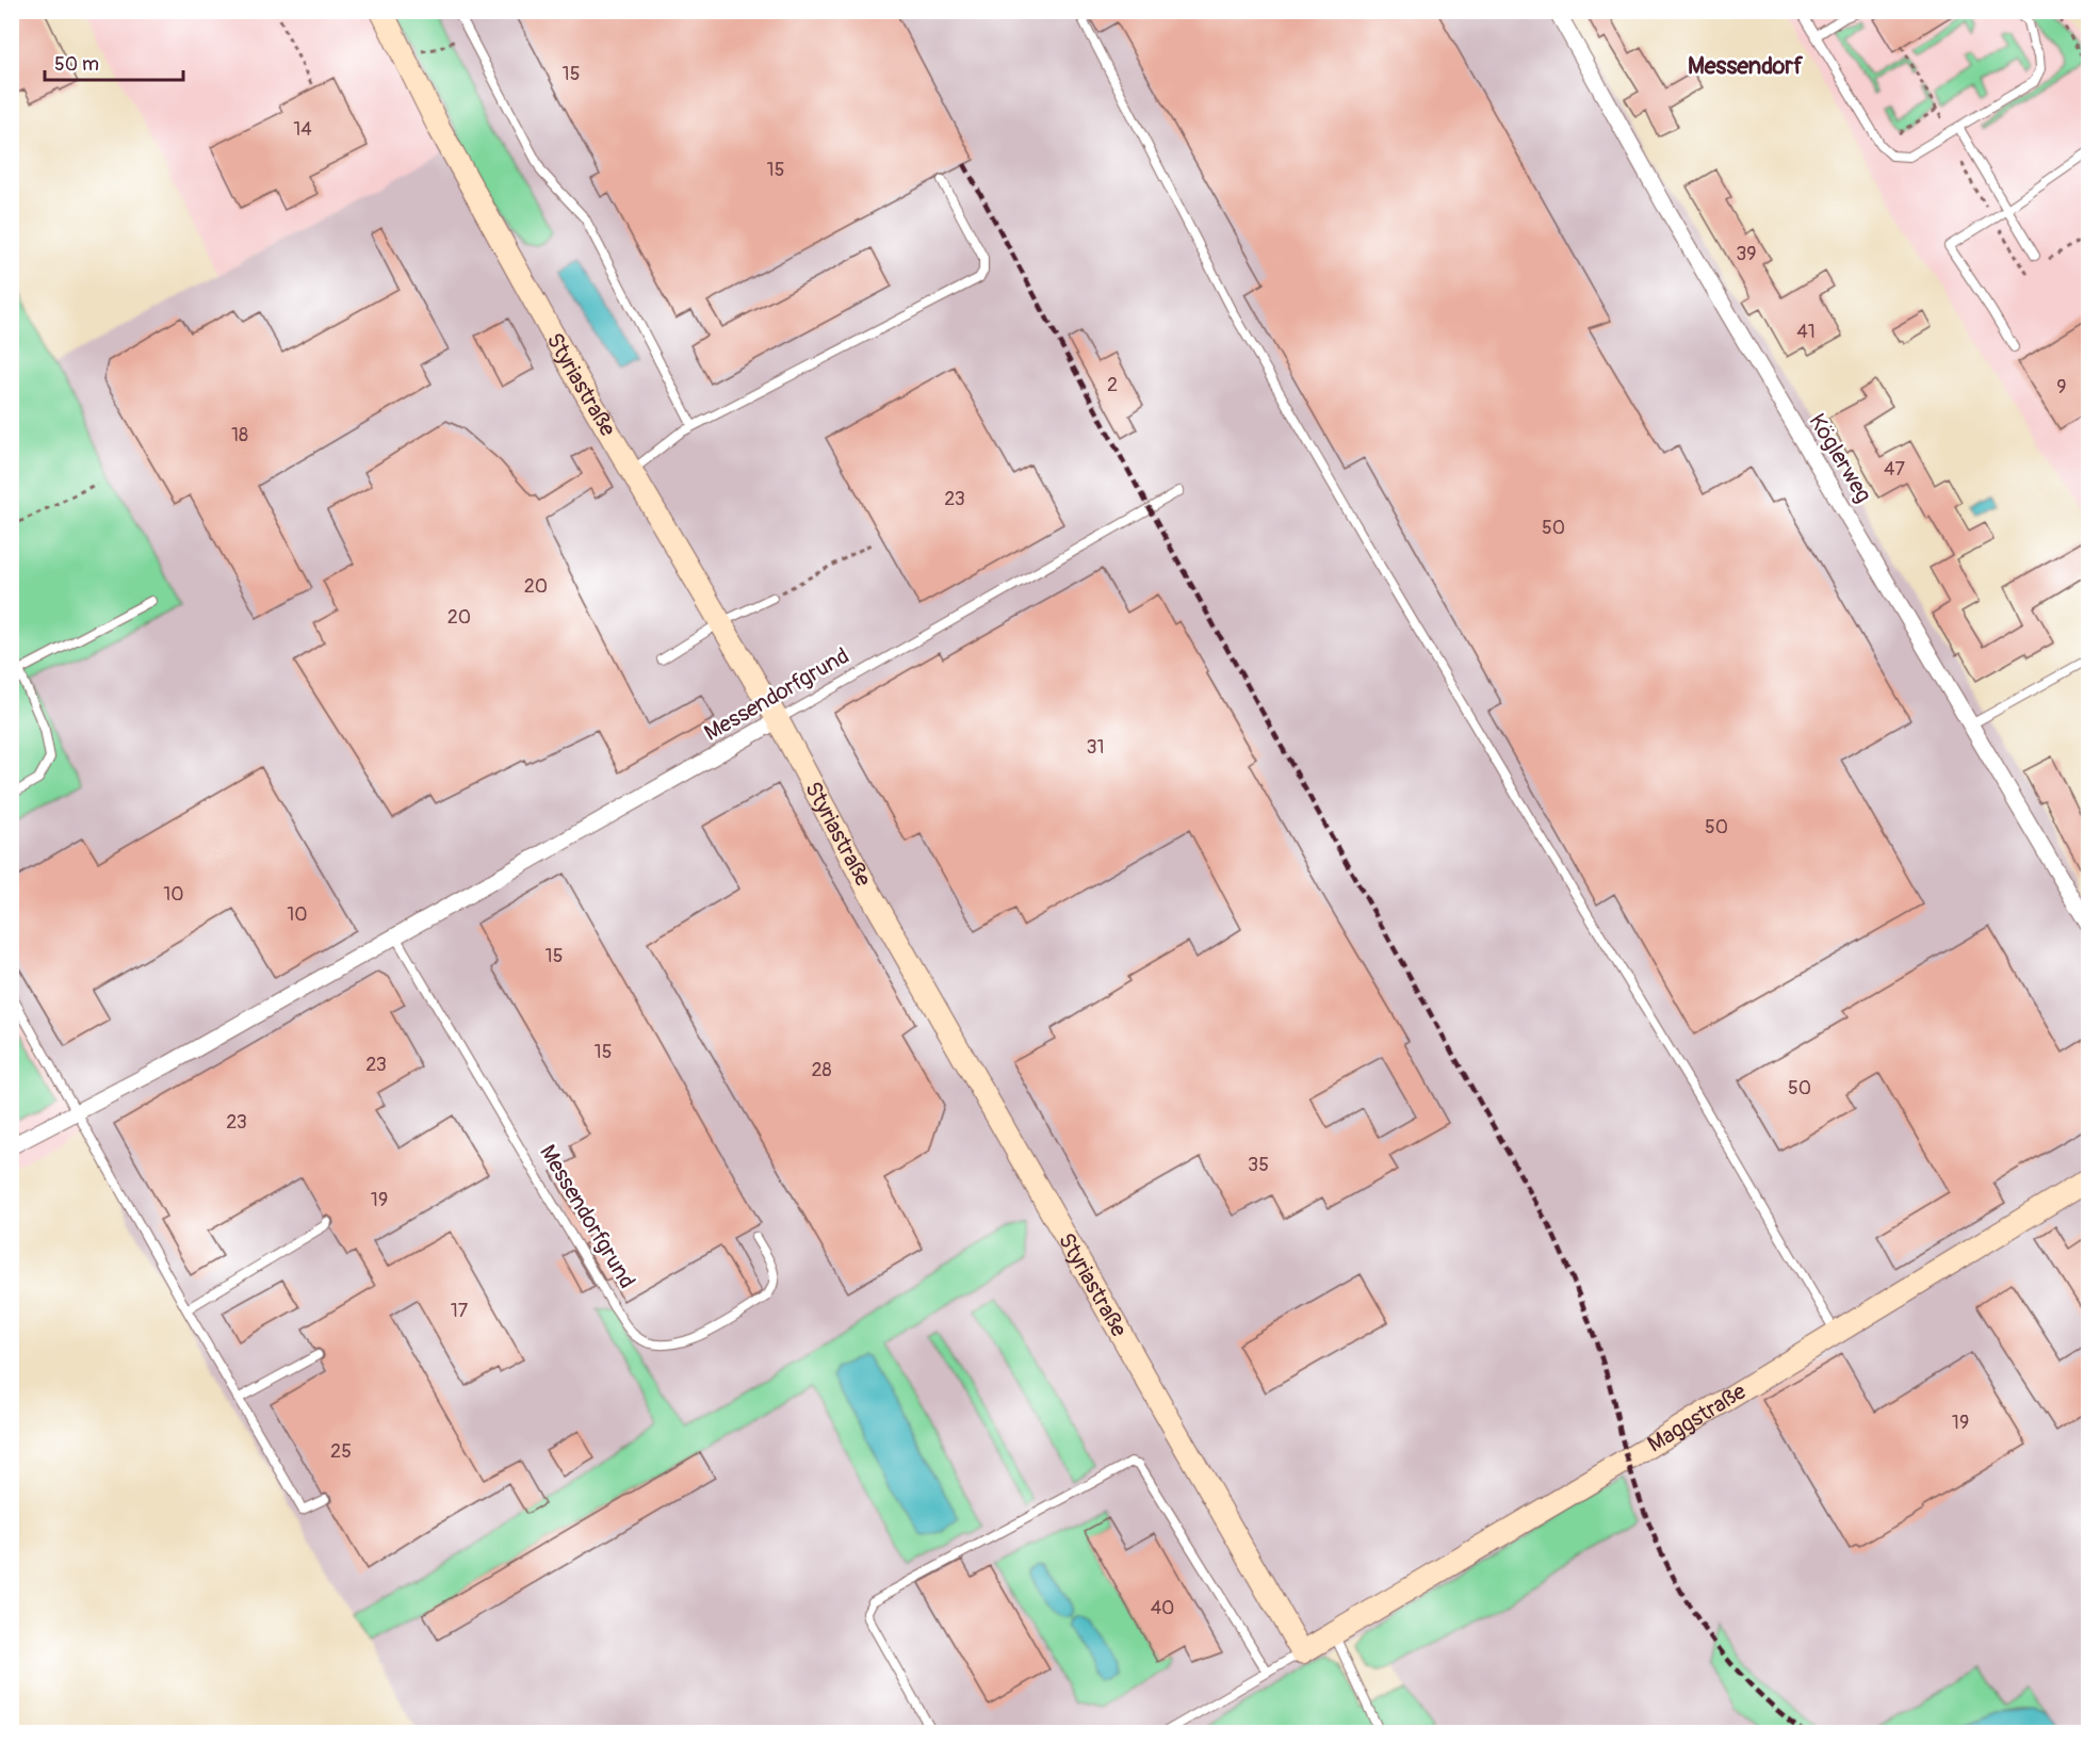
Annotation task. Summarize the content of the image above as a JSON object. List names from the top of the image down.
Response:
{
  "streets": {
    "street": [
      "Styriastraße",
      "Köglerweg",
      "Messendorfgrund",
      "Maggstraße"
    ]
  },
  "crossings": [
    ["Styriastraße", "Messendorfgrund"],
    ["Styriastraße", "Maggstraße"]
  ],
  "districts": ["Messendorf"],
  "house_numbers": [
    "15",
    "14",
    "15",
    "39",
    "41",
    "2",
    "9",
    "18",
    "47",
    "23",
    "50",
    "20",
    "20",
    "31",
    "50",
    "10",
    "10",
    "15",
    "15",
    "23",
    "28",
    "50",
    "23",
    "35",
    "19",
    "17",
    "19",
    "25",
    "40"
  ],
  "scale_bar": "50 m"
}
